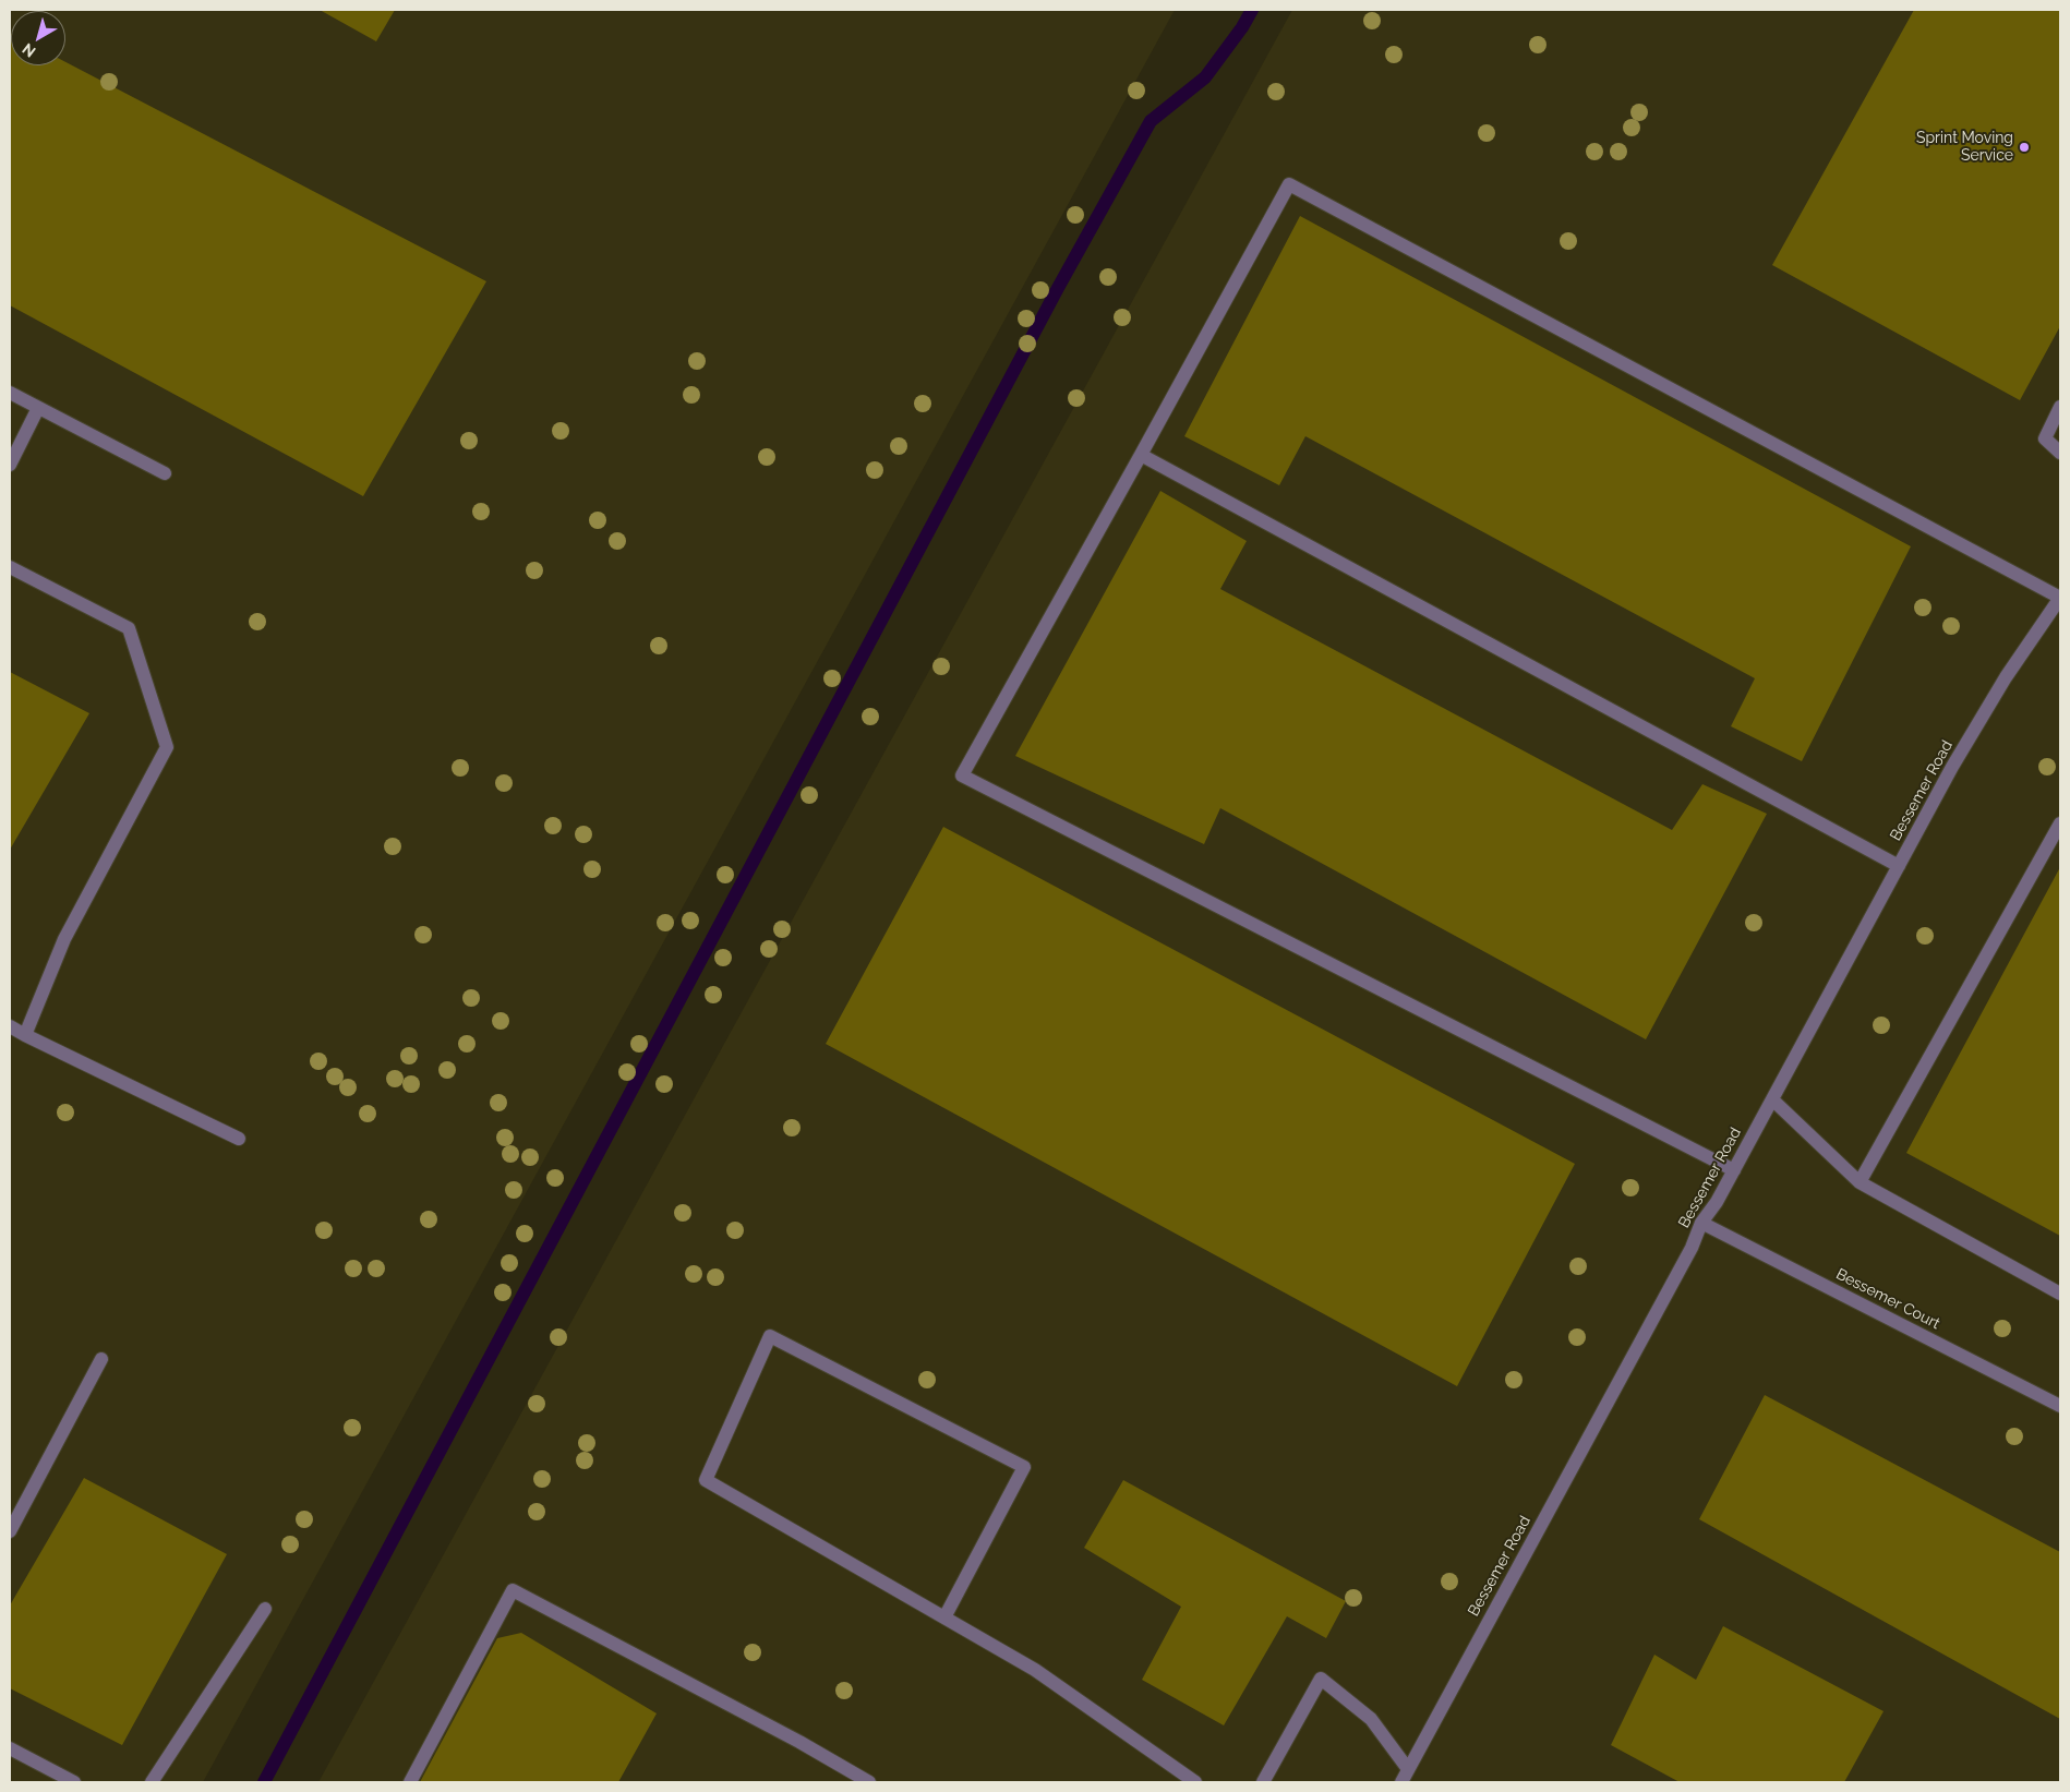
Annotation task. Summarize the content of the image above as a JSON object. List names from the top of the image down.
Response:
{
  "streets": {
    "street": ["Bessemer Road", "Bessemer Court"]
  },
  "crossings": [
    ["Bessemer Road", "Bessemer Court"]
  ],
  "places": ["Sprint Moving Service"],
  "north": "bottom left"
}
